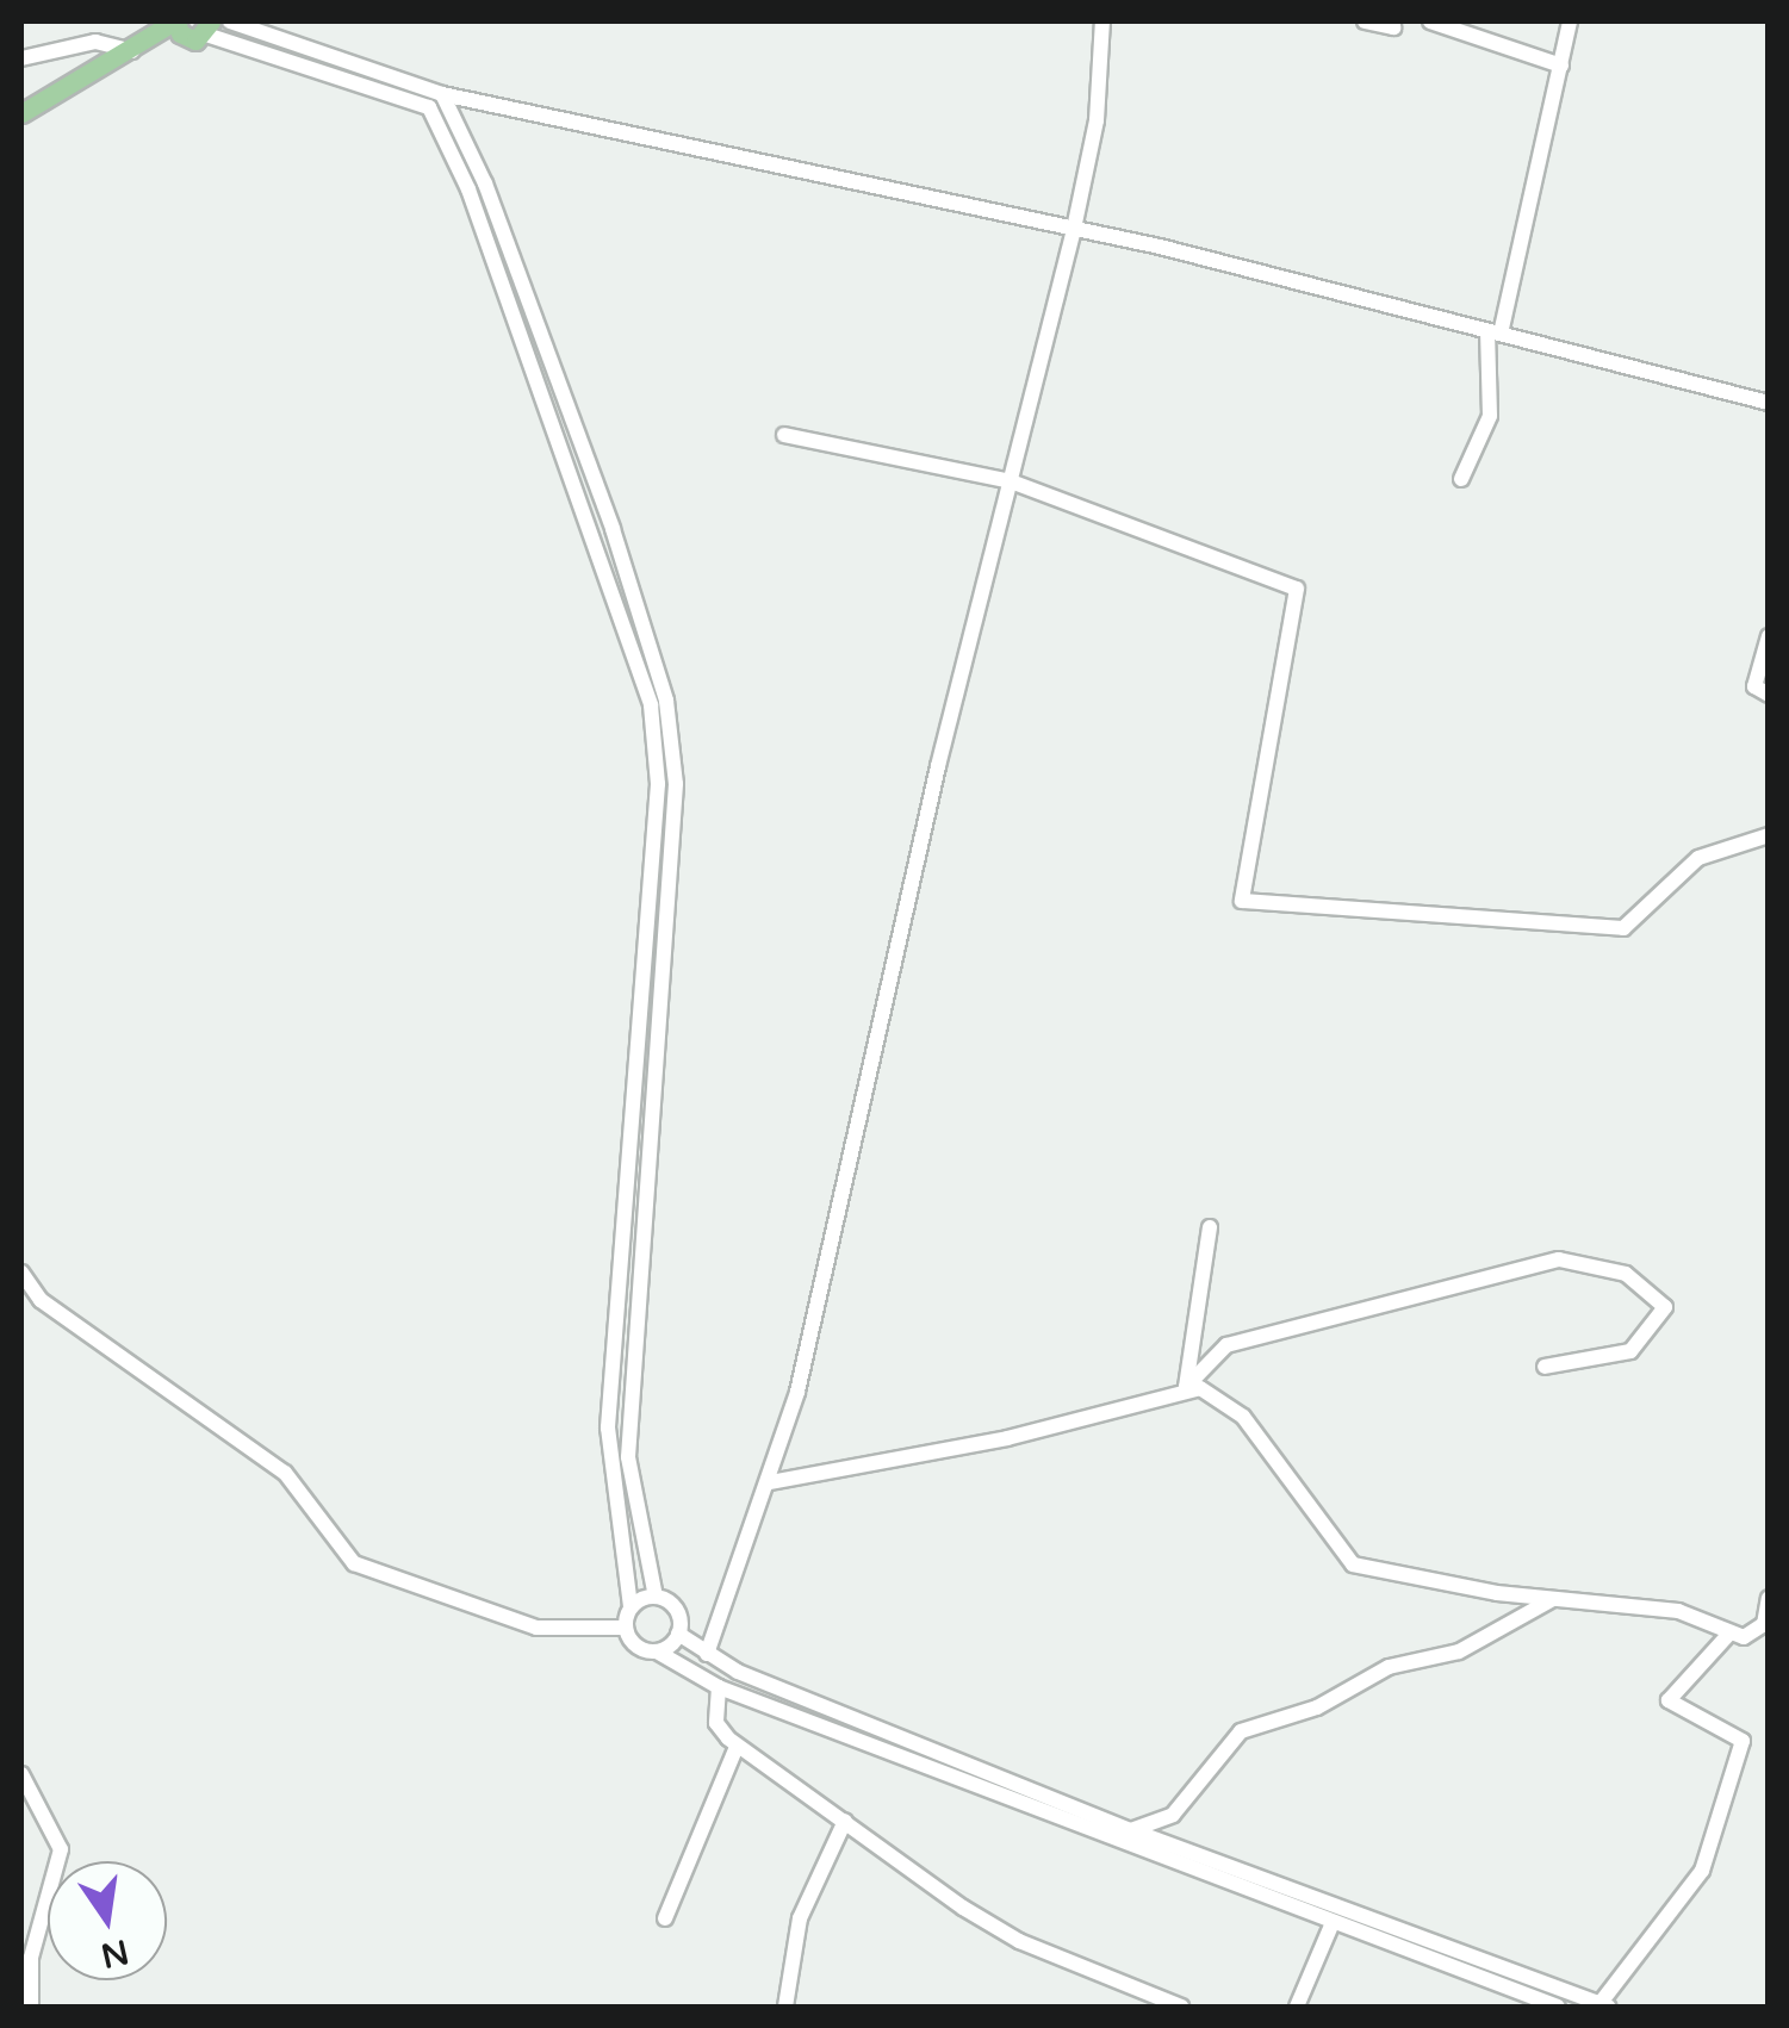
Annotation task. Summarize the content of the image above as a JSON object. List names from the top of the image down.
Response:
{
  "north": "bottom"
}
